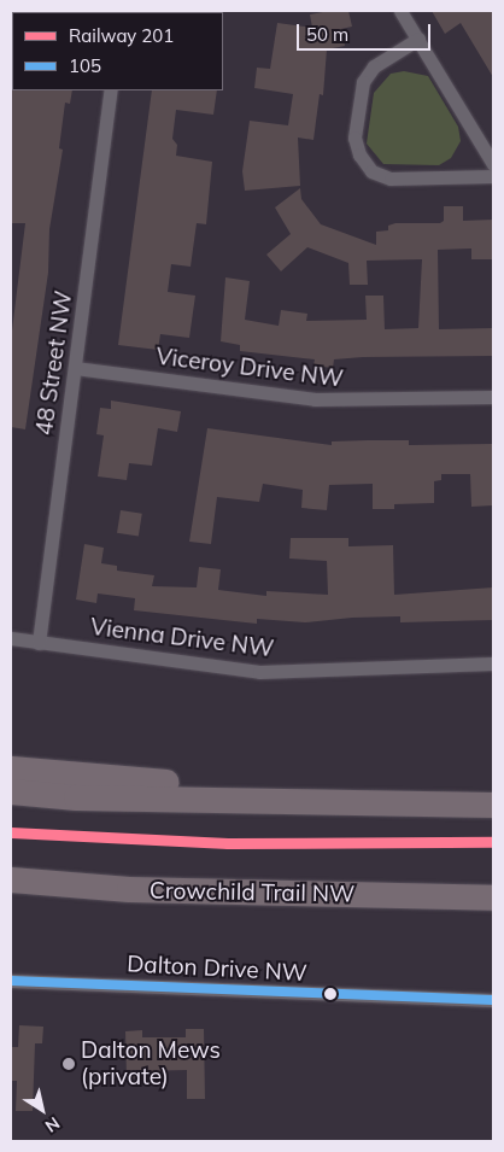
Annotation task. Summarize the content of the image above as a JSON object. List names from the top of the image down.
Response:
{
  "streets": {
    "highway": ["Crowchild Trail NW"],
    "street": [
      "48 Street NW",
      "Viceroy Drive NW",
      "Vienna Drive NW",
      "Dalton Drive NW"
    ]
  },
  "crossings": [
    ["48 Street NW", "Viceroy Drive NW"],
    ["48 Street NW", "Vienna Drive NW"]
  ],
  "places": ["Dalton Mews (private)"],
  "lines": ["rail line 201", "transit line 105"],
  "legend": ["Railway 201", "105"],
  "scale_bar": "50 m",
  "north": "bottom right"
}
